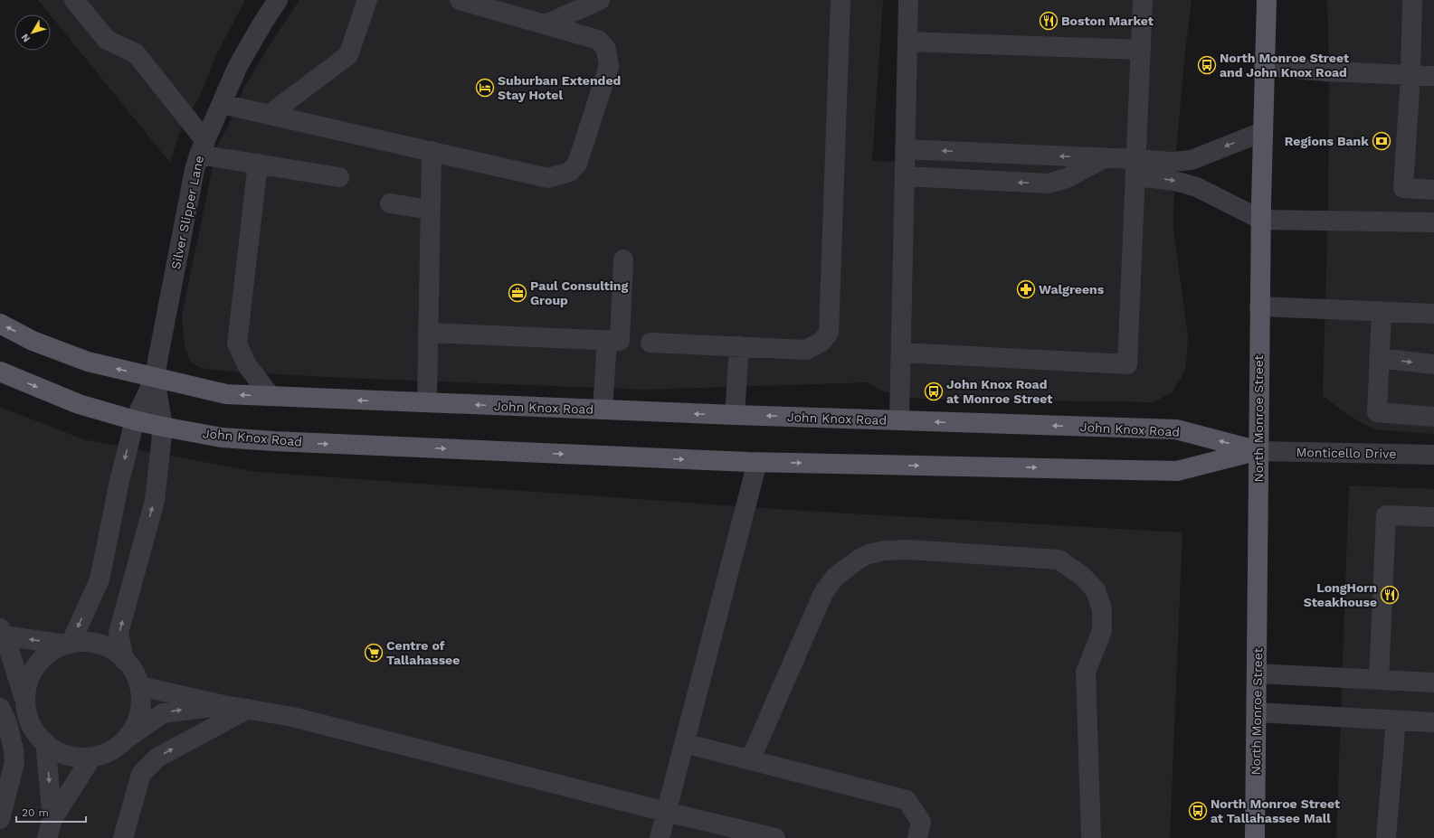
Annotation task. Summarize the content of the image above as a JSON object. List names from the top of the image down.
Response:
{
  "streets": {
    "main road": ["John Knox Road", "North Monroe Street"],
    "street": ["Silver Slipper Lane", "Monticello Drive"]
  },
  "crossings": [
    ["Silver Slipper Lane", "John Knox Road"],
    ["John Knox Road", "North Monroe Street"],
    ["John Knox Road", "Monticello Drive"],
    ["North Monroe Street", "Monticello Drive"]
  ],
  "places": {
    "restaurant": ["Boston Market", "LongHorn Steakhouse"],
    "bus stop": ["North Monroe Street and John Knox Road", "John Knox Road at Monroe Street", "North Monroe Street at Tallahassee Mall"],
    "hotel": ["Suburban Extended Stay Hotel"],
    "bank": ["Regions Bank"],
    "pharmacy": ["Walgreens"],
    "office": ["Paul Consulting Group"],
    "supermarket": ["Centre of Tallahassee"]
  },
  "scale_bar": "20 m",
  "north": "bottom left"
}
